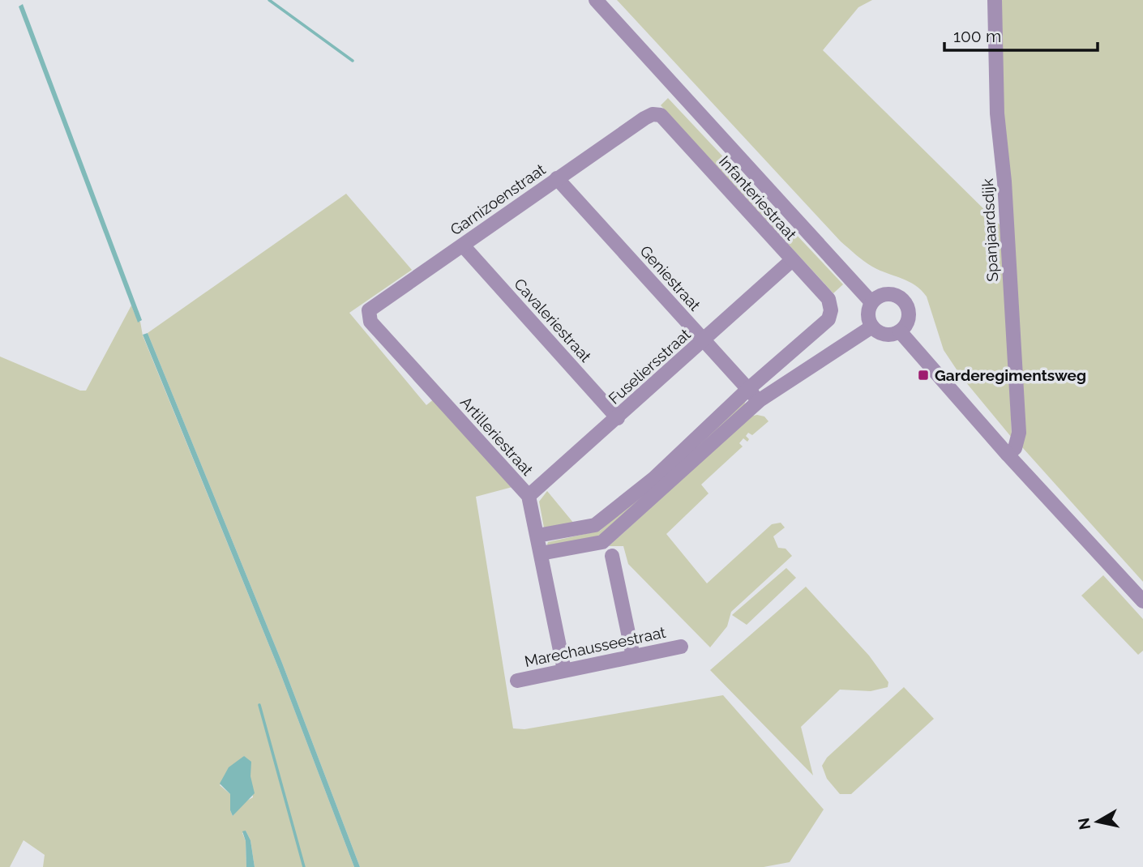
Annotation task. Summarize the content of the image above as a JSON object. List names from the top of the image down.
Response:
{
  "streets": {
    "street": [
      "Infanteriestraat",
      "Garnizoenstraat",
      "Spanjaardsdijk",
      "Geniestraat",
      "Cavaleriestraat",
      "Fuseliersstraat",
      "Artilleriestraat",
      "Marechausseestraat"
    ]
  },
  "crossings": [
    ["Infanteriestraat", "Garnizoenstraat"],
    ["Infanteriestraat", "Geniestraat"],
    ["Infanteriestraat", "Fuseliersstraat"],
    ["Garnizoenstraat", "Geniestraat"],
    ["Garnizoenstraat", "Cavaleriestraat"],
    ["Garnizoenstraat", "Artilleriestraat"],
    ["Geniestraat", "Fuseliersstraat"],
    ["Cavaleriestraat", "Fuseliersstraat"],
    ["Fuseliersstraat", "Artilleriestraat"],
    ["Artilleriestraat", "Marechausseestraat"]
  ],
  "places": {
    "transit": ["Garderegimentsweg"]
  },
  "scale_bar": "100 m",
  "north": "left"
}
